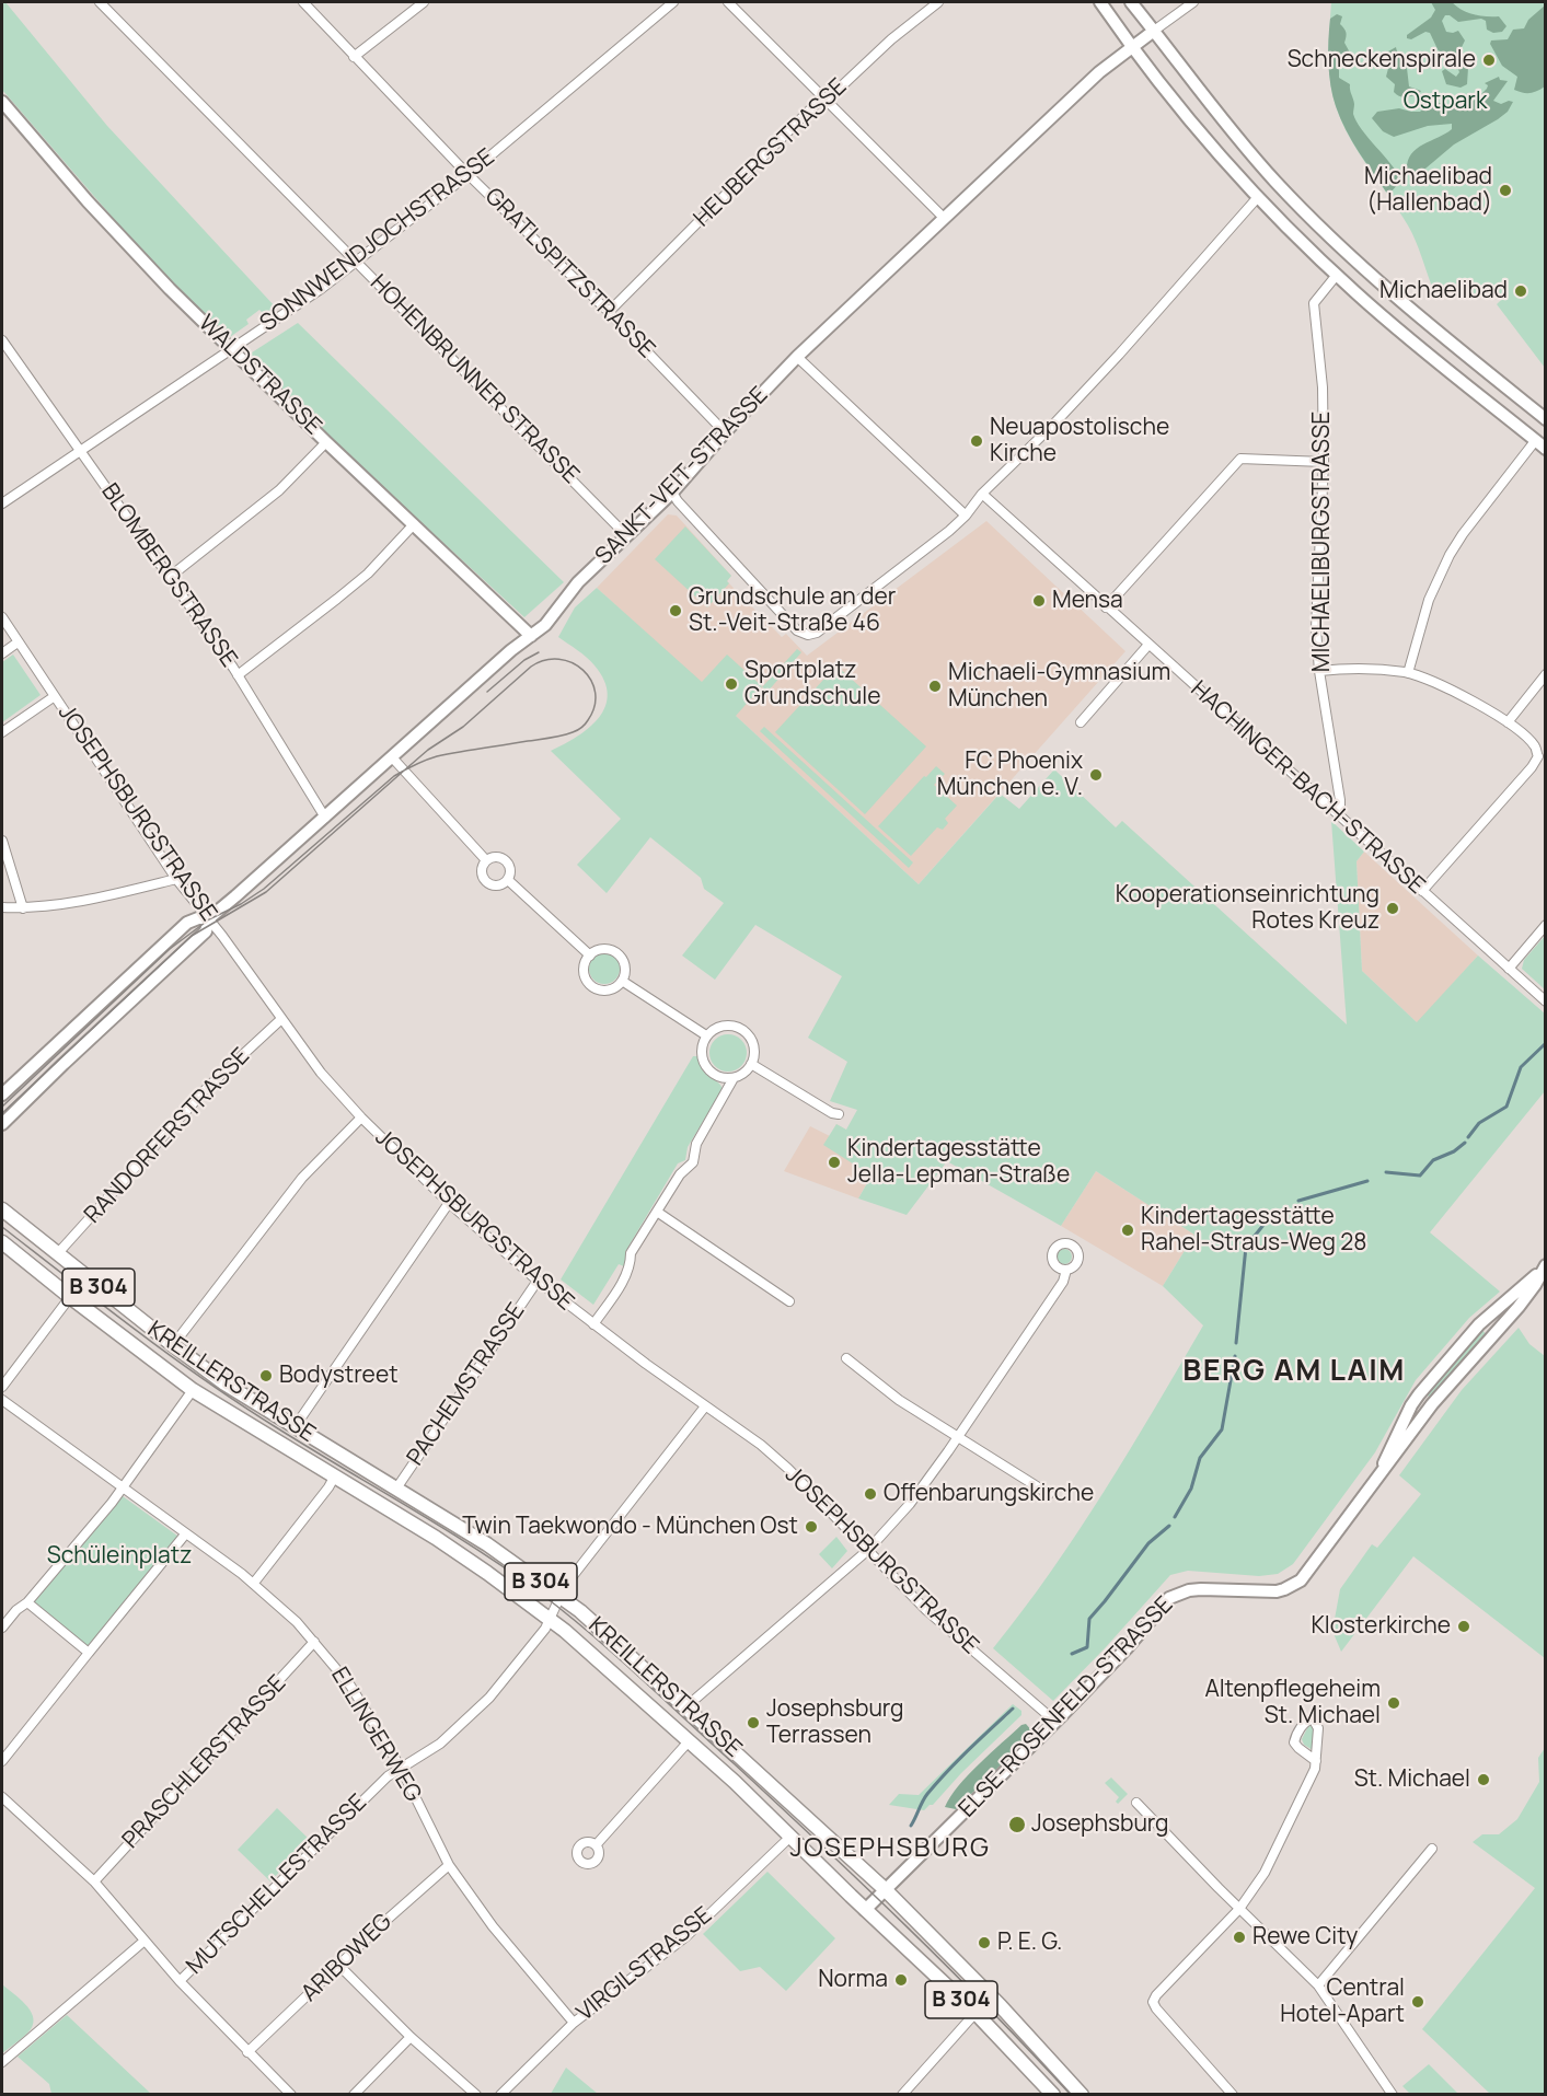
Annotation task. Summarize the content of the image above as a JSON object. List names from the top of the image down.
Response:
{
  "streets": {
    "main road": ["B 304", "KREILLERSTRASSE"],
    "street": [
      "HEUBERGSTRASSE",
      "SONNWENDJOCHSTRASSE",
      "GRATLSPITZSTRASSE",
      "WALDSTRASSE",
      "HOHENBRUNNER STRASSE",
      "SANKT-VEIT-STRASSE",
      "MICHAELIBURGSTRASSE",
      "BLOMBERGSTRASSE",
      "HACHINGER-BACH-STRASSE",
      "JOSEPHSBURGSTRASSE",
      "RANDORFERSTRASSE",
      "PACHEMSTRASSE",
      "ELSE-ROSENFELD-STRASSE",
      "ELLINGERWEG",
      "PRASCHLERSTRASSE",
      "MUTSCHELLESTRASSE",
      "ARIBOWEG",
      "VIRGILSTRASSE"
    ]
  },
  "crossings": [
    ["HEUBERGSTRASSE", "GRATLSPITZSTRASSE"],
    ["SONNWENDJOCHSTRASSE", "GRATLSPITZSTRASSE"],
    ["SONNWENDJOCHSTRASSE", "WALDSTRASSE"],
    ["SONNWENDJOCHSTRASSE", "HOHENBRUNNER STRASSE"],
    ["SONNWENDJOCHSTRASSE", "BLOMBERGSTRASSE"],
    ["GRATLSPITZSTRASSE", "SANKT-VEIT-STRASSE"],
    ["WALDSTRASSE", "SANKT-VEIT-STRASSE"],
    ["HOHENBRUNNER STRASSE", "SANKT-VEIT-STRASSE"],
    ["SANKT-VEIT-STRASSE", "BLOMBERGSTRASSE"],
    ["SANKT-VEIT-STRASSE", "JOSEPHSBURGSTRASSE"],
    ["MICHAELIBURGSTRASSE", "HACHINGER-BACH-STRASSE"],
    ["JOSEPHSBURGSTRASSE", "RANDORFERSTRASSE"],
    ["JOSEPHSBURGSTRASSE", "PACHEMSTRASSE"],
    ["JOSEPHSBURGSTRASSE", "ELSE-ROSENFELD-STRASSE"],
    ["JOSEPHSBURGSTRASSE", "MUTSCHELLESTRASSE"],
    ["RANDORFERSTRASSE", "KREILLERSTRASSE"],
    ["KREILLERSTRASSE", "PACHEMSTRASSE"],
    ["KREILLERSTRASSE", "ELSE-ROSENFELD-STRASSE"],
    ["KREILLERSTRASSE", "MUTSCHELLESTRASSE"],
    ["KREILLERSTRASSE", "VIRGILSTRASSE"],
    ["ELLINGERWEG", "PRASCHLERSTRASSE"],
    ["ELLINGERWEG", "MUTSCHELLESTRASSE"],
    ["ELLINGERWEG", "ARIBOWEG"],
    ["ELLINGERWEG", "VIRGILSTRASSE"]
  ],
  "districts": ["BERG AM LAIM", "JOSEPHSBURG"],
  "parks": ["Ostpark", "Schüleinplatz"],
  "places": [
    "Schneckenspirale",
    "Michaelibad (Hallenbad)",
    "Michaelibad",
    "Neuapostolische Kirche",
    "Mensa",
    "Grundschule an der St.-Veit-Straße 46",
    "Sportplatz Grundschule",
    "Michaeli-Gymnasium München",
    "FC Phoenix München e. V.",
    "Kooperationseinrichtung Rotes Kreuz",
    "Kindertagesstätte Jella-Lepman-Straße",
    "Kindertagesstätte Rahel-Straus-Weg 28",
    "Bodystreet",
    "Offenbarungskirche",
    "Twin Taekwondo - München Ost",
    "Klosterkirche",
    "Altenpflegeheim St. Michael",
    "Josephsburg Terrassen",
    "St. Michael",
    "Josephsburg",
    "Rewe City",
    "P. E. G.",
    "Norma",
    "Central Hotel-Apart"
  ]
}
